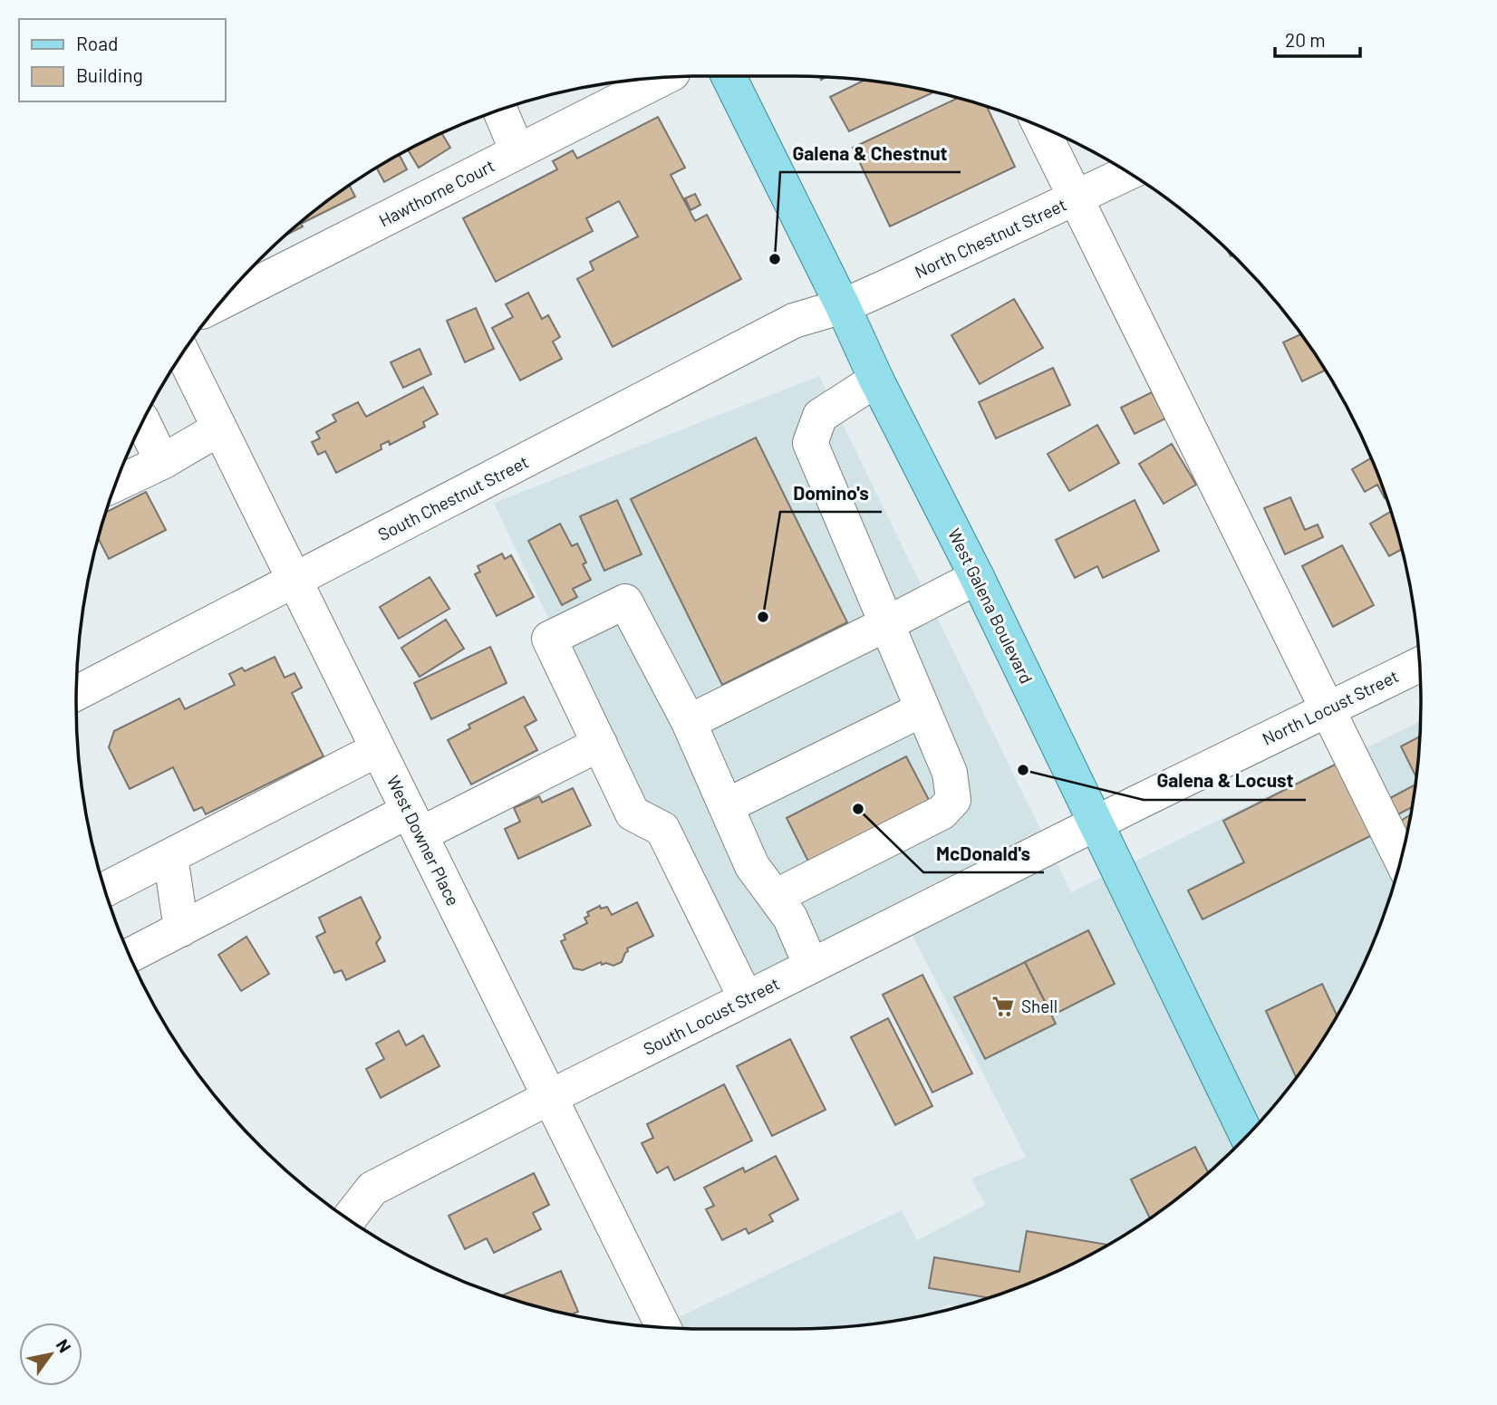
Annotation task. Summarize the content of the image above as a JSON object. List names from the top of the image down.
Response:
{
  "streets": {
    "main road": ["West Galena Boulevard"],
    "street": [
      "Hawthorne Court",
      "North Chestnut Street",
      "South Chestnut Street",
      "North Locust Street",
      "West Downer Place",
      "South Locust Street"
    ]
  },
  "crossings": [
    ["North Chestnut Street", "South Chestnut Street"],
    ["North Chestnut Street", "West Galena Boulevard"],
    ["South Chestnut Street", "West Galena Boulevard"],
    ["South Chestnut Street", "West Downer Place"],
    ["West Galena Boulevard", "North Locust Street"],
    ["West Galena Boulevard", "South Locust Street"],
    ["North Locust Street", "South Locust Street"],
    ["West Downer Place", "South Locust Street"]
  ],
  "places": {
    "other": [
      "Galena & Chestnut",
      "Domino's",
      "Galena & Locust",
      "McDonald's"
    ],
    "supermarket": ["Shell"]
  },
  "legend": ["Road", "Building"],
  "scale_bar": "20 m",
  "north": "top right"
}
